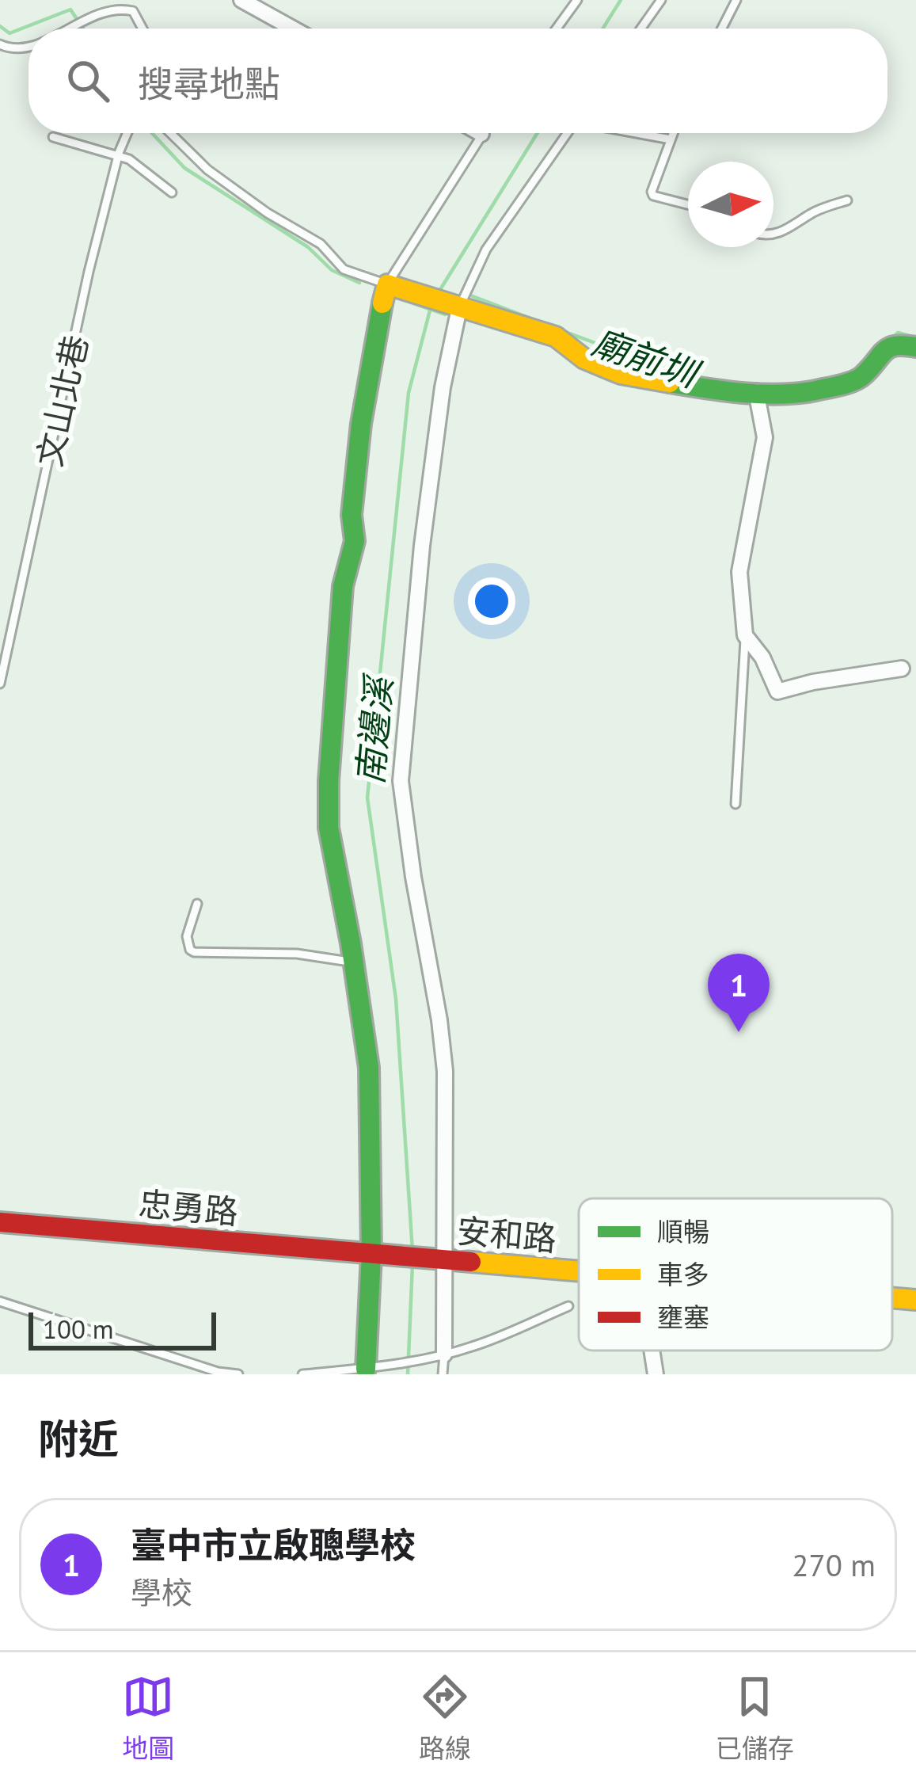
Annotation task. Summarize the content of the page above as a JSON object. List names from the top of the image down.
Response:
{
  "streets": {
    "street": ["忠勇路", "安和路"],
    "lane": ["文山北巷"]
  },
  "crossings": [
    ["忠勇路", "安和路"]
  ],
  "water": ["廟前圳", "南邊溪"],
  "legend": ["順暢", "車多", "壅塞"],
  "scale_bar": "100 m",
  "north": "right",
  "page": {
    "search": "搜尋地點",
    "pins": "1",
    "scale": "100 m",
    "heading": "附近",
    "list": [
      {
        "mark": "1",
        "name": "臺中市立啟聰學校",
        "note": "學校",
        "value": "270 m"
      }
    ],
    "nav": ["地圖", "路線", "已儲存"]
  }
}
